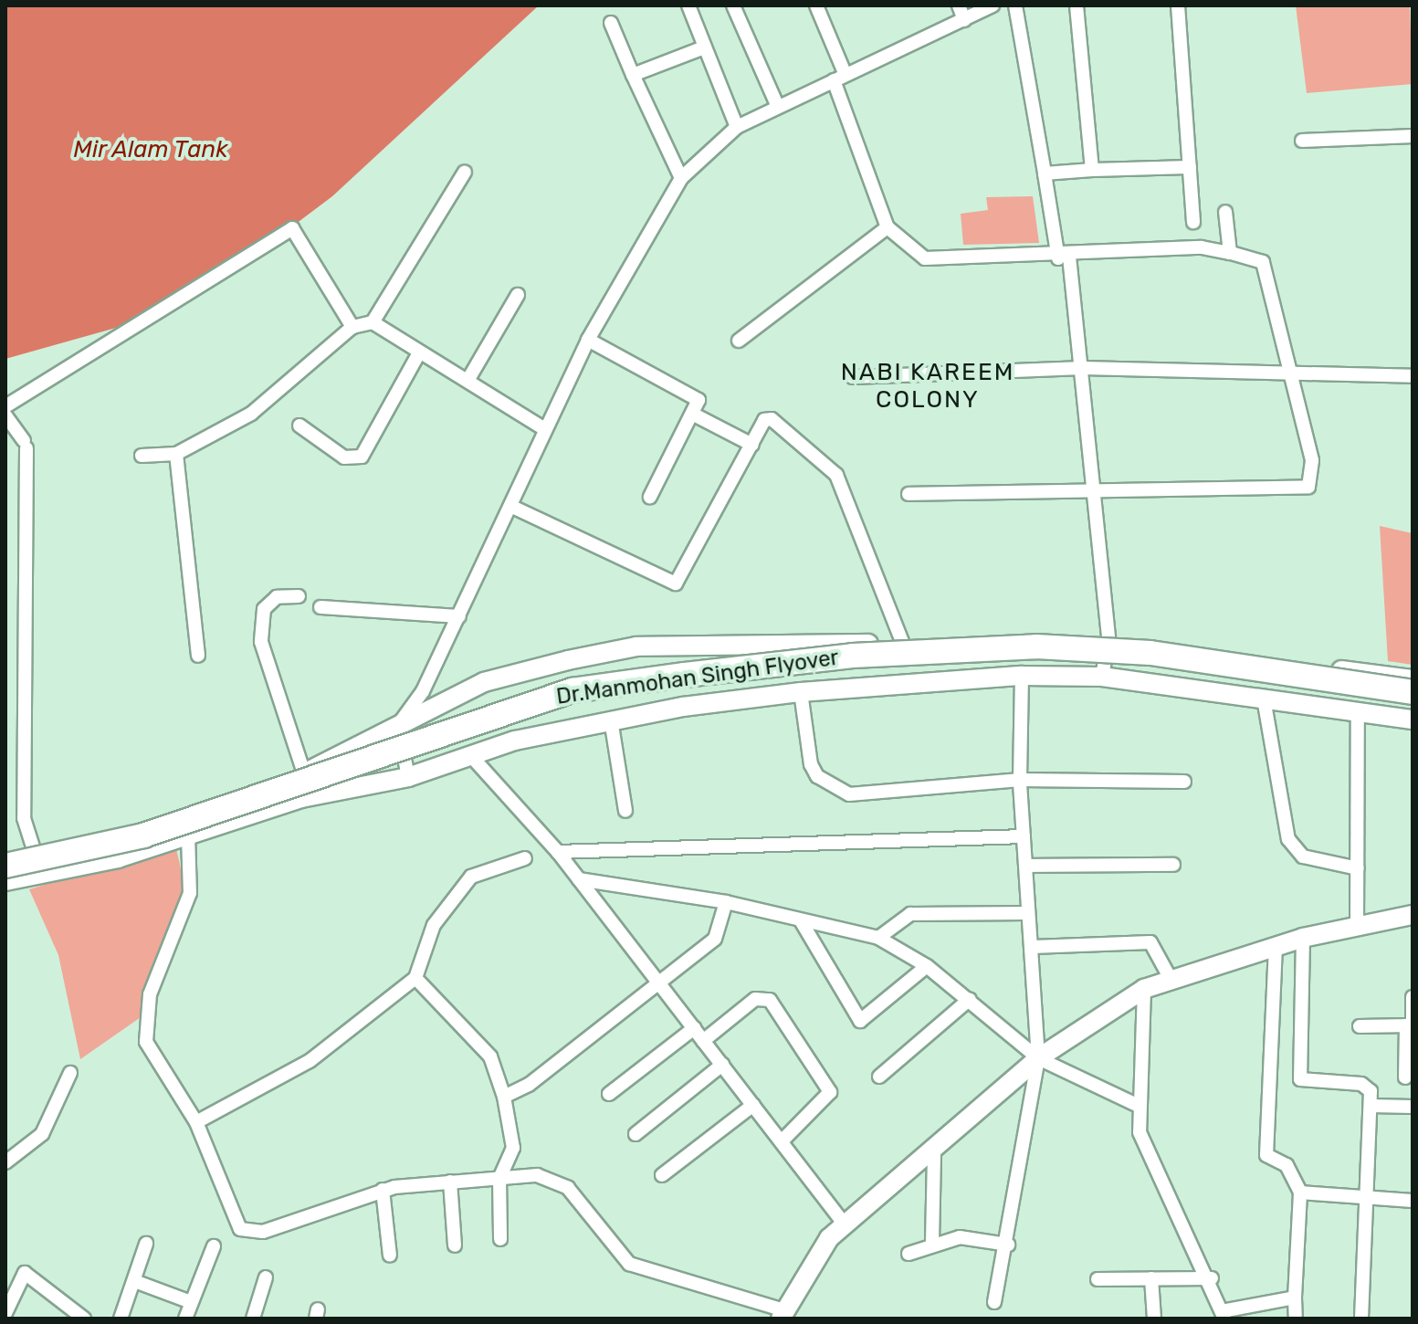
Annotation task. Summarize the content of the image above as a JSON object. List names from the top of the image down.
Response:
{
  "streets": {
    "highway": ["Dr.Manmohan Singh Flyover"]
  },
  "districts": ["NABI KAREEM COLONY"],
  "water": ["Mir Alam Tank"]
}
